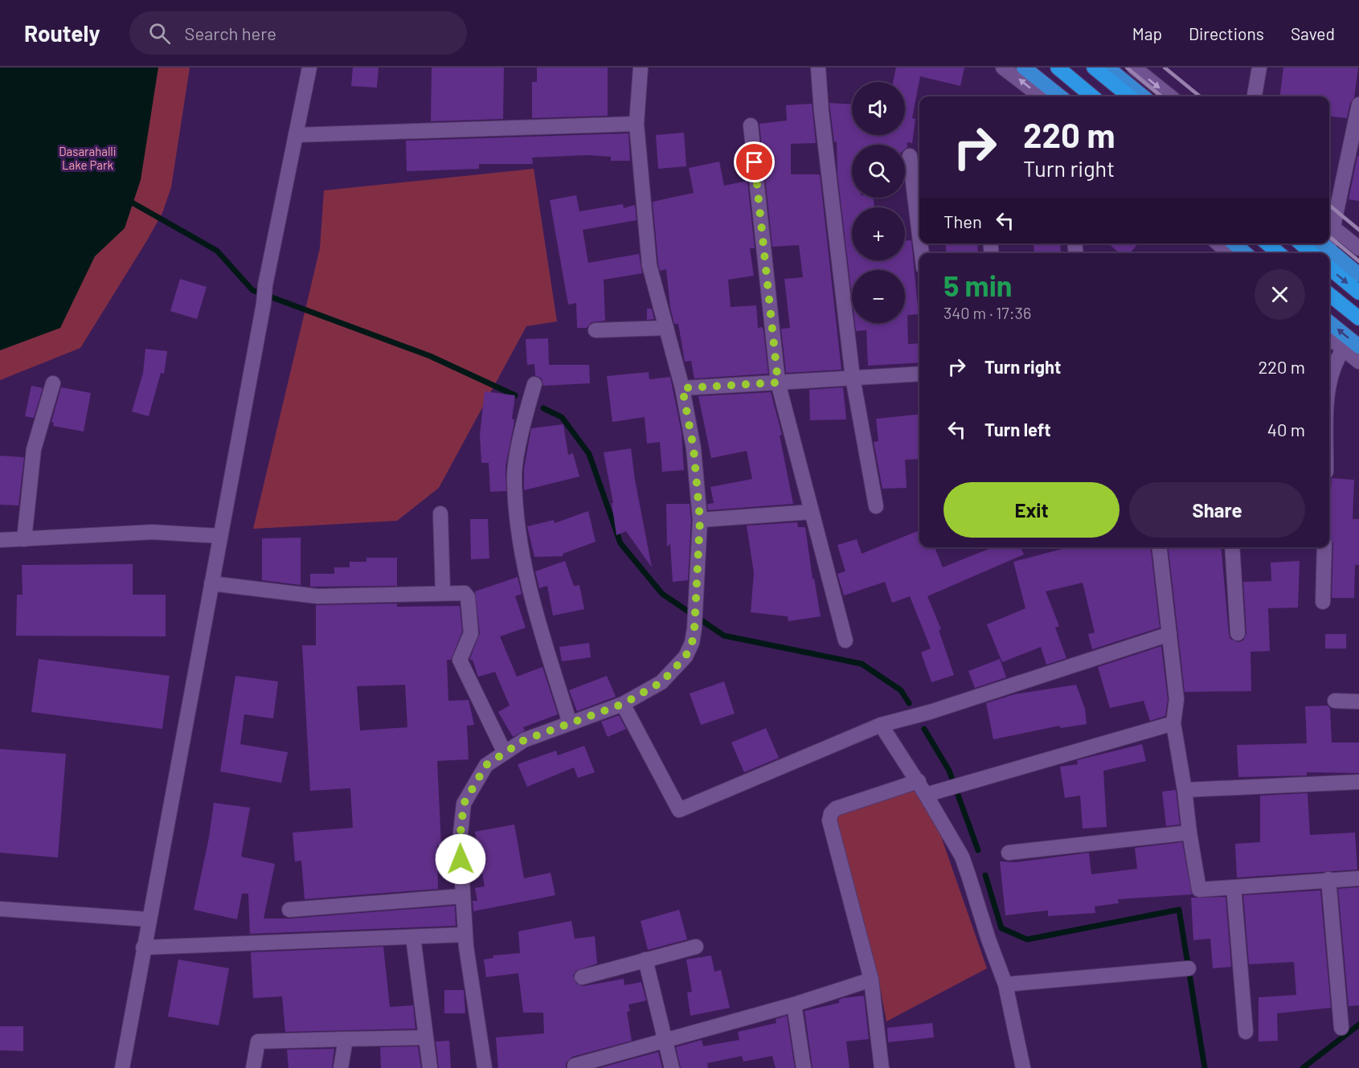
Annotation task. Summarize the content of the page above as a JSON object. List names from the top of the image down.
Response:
{
  "parks": ["Dasarahalli Lake Park"],
  "page": {
    "header": "Routely",
    "search": "Search here",
    "nav": ["Map", "Directions", "Saved"],
    "map_buttons": ["+", "−"],
    "turn": ["220 m", "Turn right"],
    "then": "Then",
    "heading": ["5 min", "340 m · 17:36"],
    "list": [
      {
        "name": "Turn right",
        "value": "220 m"
      },
      {
        "name": "Turn left",
        "value": "40 m"
      }
    ],
    "buttons": ["Exit", "Share"]
  }
}
